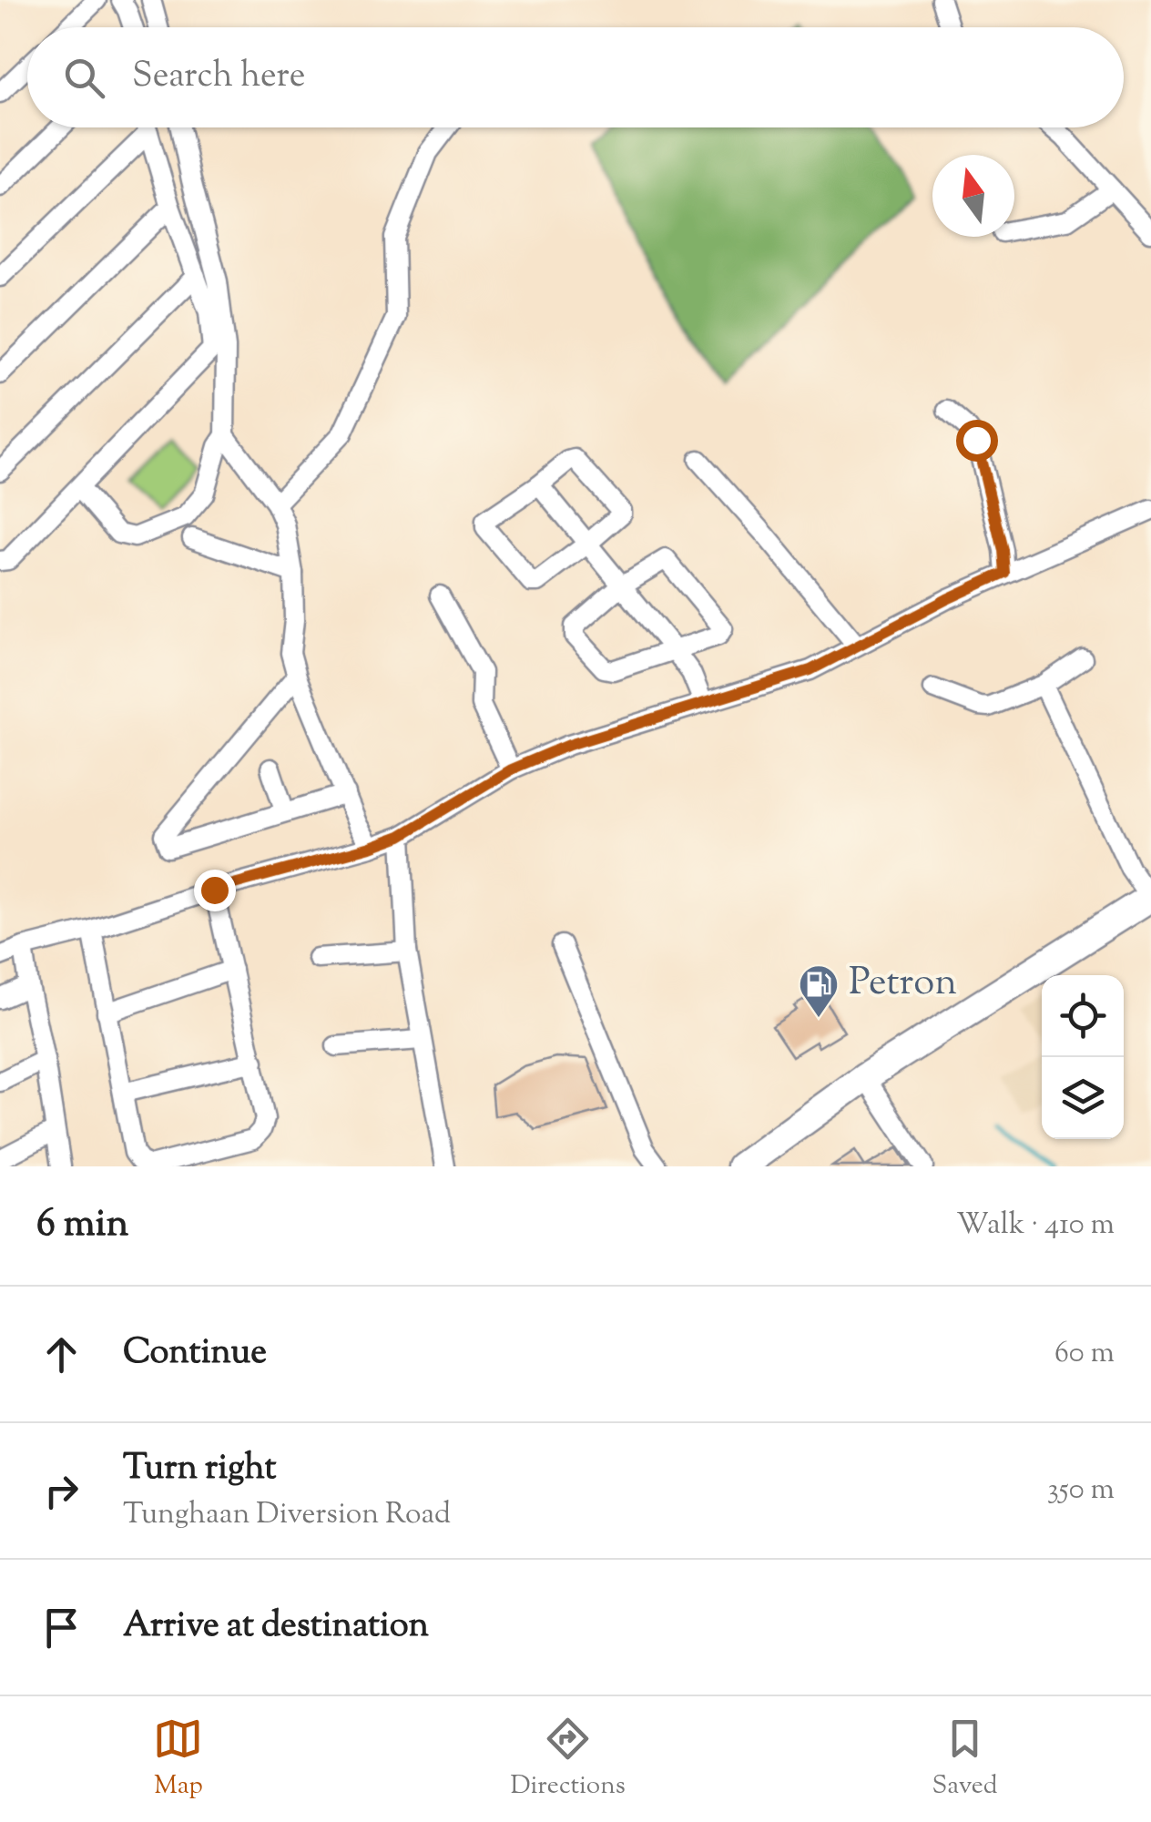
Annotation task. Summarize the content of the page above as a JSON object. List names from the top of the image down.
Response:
{
  "places": {
    "fuel station": ["Petron"]
  },
  "north": "top",
  "page": {
    "search": "Search here",
    "heading": ["6 min", "Walk · 410 m"],
    "list": [
      ["Continue", "60 m"],
      ["Turn right", "Tunghaan Diversion Road", "350 m"],
      "Arrive at destination"
    ],
    "nav": ["Map", "Directions", "Saved"]
  }
}
